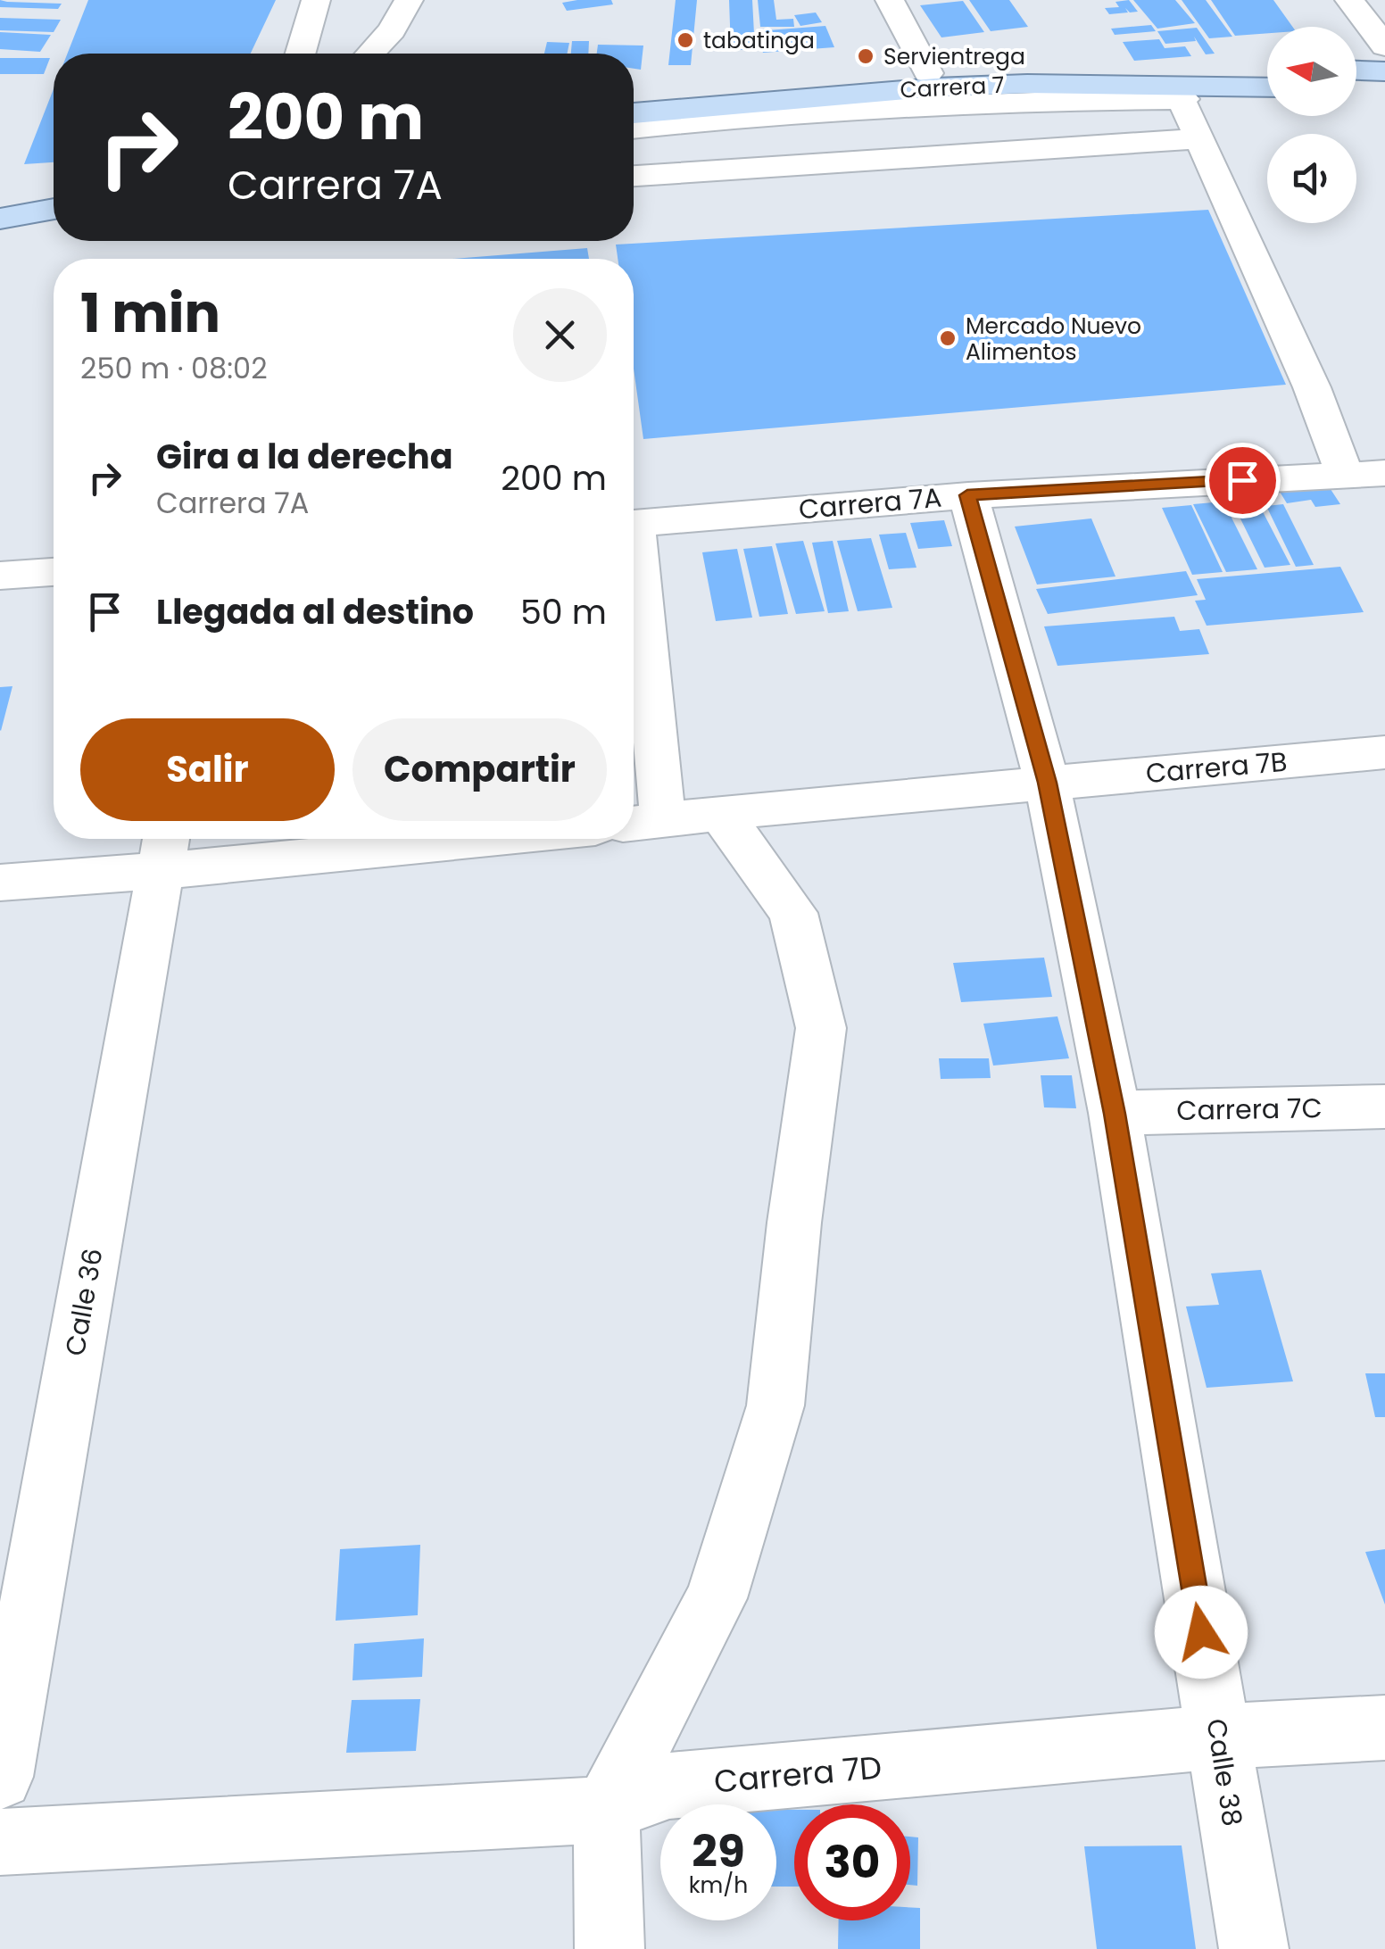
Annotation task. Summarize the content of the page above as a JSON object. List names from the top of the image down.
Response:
{
  "streets": {
    "main road": ["Carrera 7"],
    "street": [
      "Carrera 7A",
      "Carrera 7B",
      "Carrera 7C",
      "Calle 36",
      "Calle 38",
      "Carrera 7D"
    ]
  },
  "crossings": [
    ["Carrera 7A", "Calle 38"],
    ["Carrera 7B", "Calle 38"],
    ["Carrera 7C", "Calle 38"],
    ["Calle 38", "Carrera 7D"]
  ],
  "places": ["tabatinga", "Servientrega", "Mercado Nuevo Alimentos"],
  "north": "left",
  "page": {
    "turn": ["200 m", "Carrera 7A"],
    "heading": ["1 min", "250 m · 08:02"],
    "list": [
      {
        "name": "Gira a la derecha",
        "note": "Carrera 7A",
        "value": "200 m"
      },
      {
        "name": "Llegada al destino",
        "value": "50 m"
      }
    ],
    "buttons": ["Salir", "Compartir"],
    "speed": "29 km/h",
    "limit": "30"
  }
}
